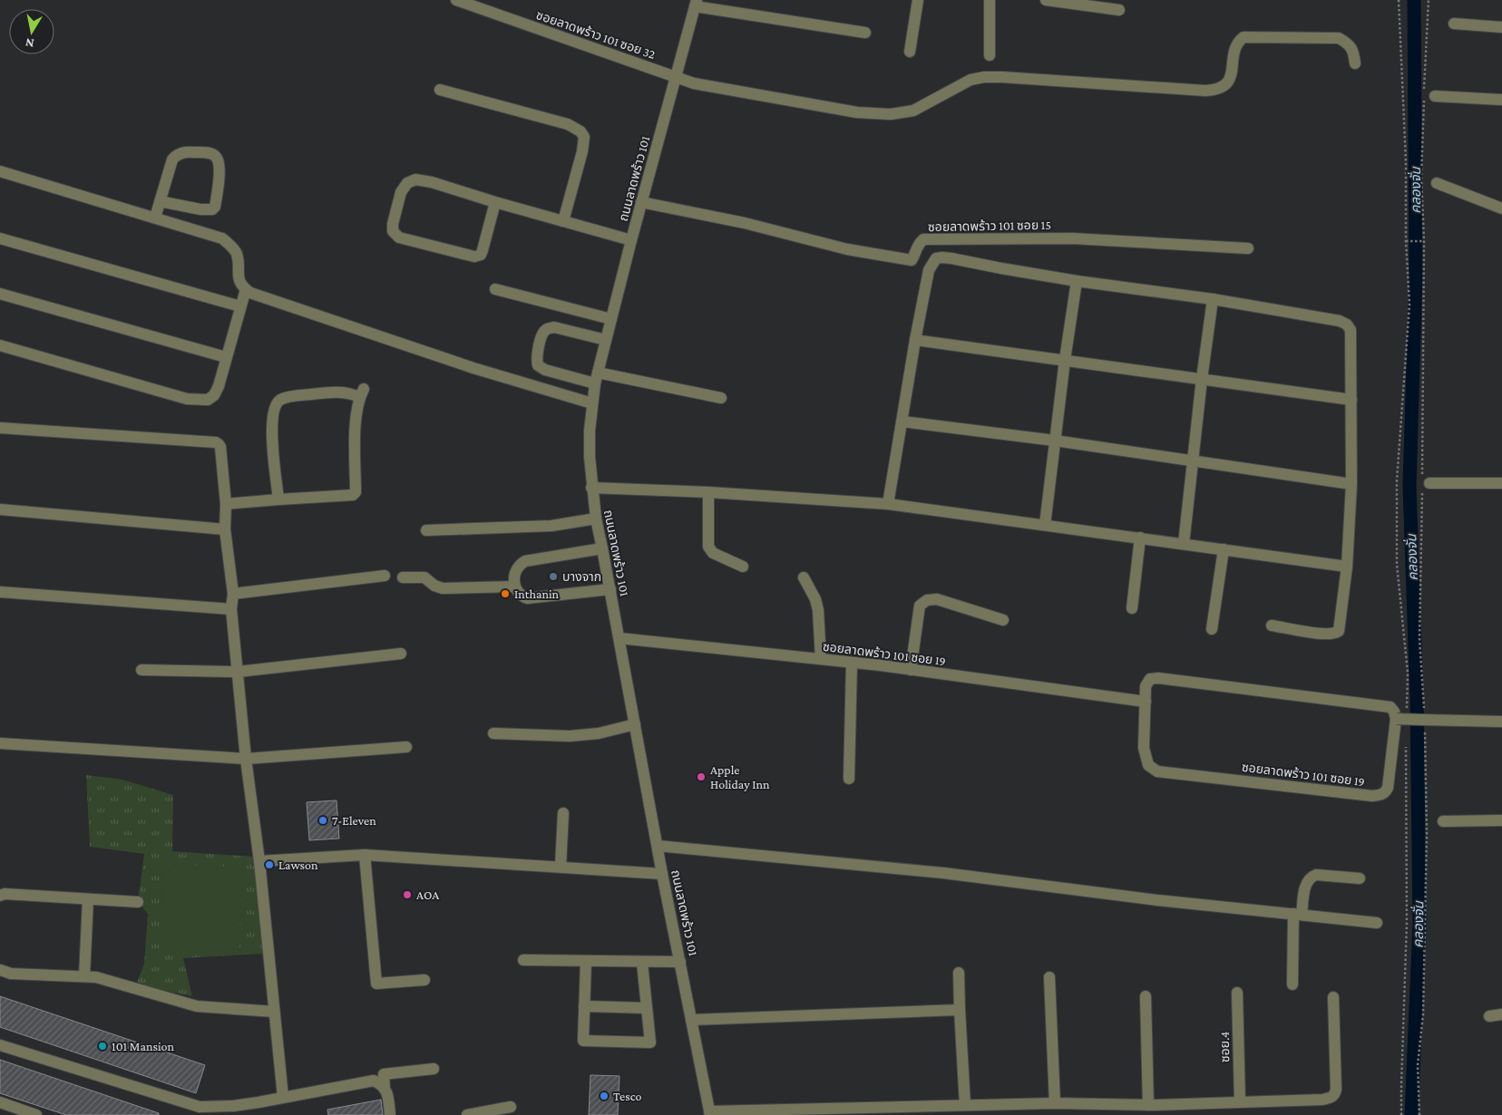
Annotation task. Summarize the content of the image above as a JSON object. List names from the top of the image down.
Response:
{
  "streets": {
    "street": [
      "ซอยลาดพร้าว 101 ซอย 32",
      "ถนนลาดพร้าว 101",
      "ซอยลาดพร้าว 101 ซอย 15",
      "ซอยลาดพร้าว 101 ซอย 19",
      "ซอย.4"
    ]
  },
  "crossings": [
    ["ซอยลาดพร้าว 101 ซอย 32", "ถนนลาดพร้าว 101"],
    ["ถนนลาดพร้าว 101", "ซอยลาดพร้าว 101 ซอย 15"],
    ["ถนนลาดพร้าว 101", "ซอยลาดพร้าว 101 ซอย 19"]
  ],
  "water": ["คลองจั่น"],
  "places": [
    "บางจาก",
    "Inthanin",
    "Apple Holiday Inn",
    "7-Eleven",
    "Lawson",
    "AOA",
    "101 Mansion",
    "Tesco"
  ],
  "north": "bottom"
}
